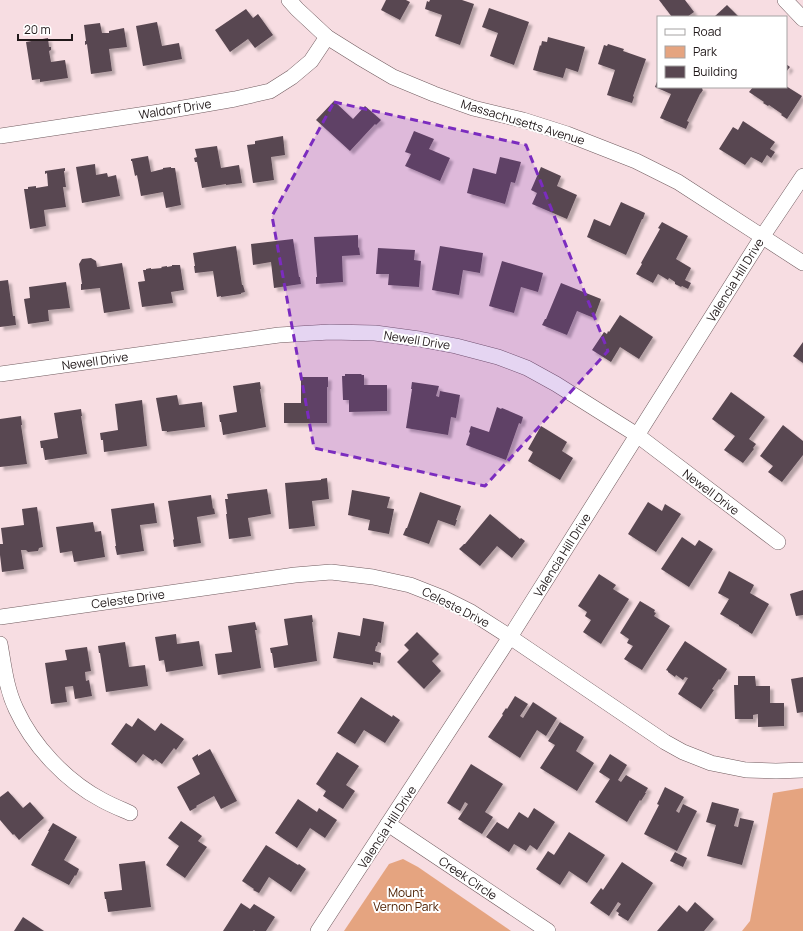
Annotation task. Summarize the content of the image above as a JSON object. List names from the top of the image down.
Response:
{
  "streets": {
    "street": [
      "Waldorf Drive",
      "Massachusetts Avenue",
      "Valencia Hill Drive",
      "Newell Drive",
      "Celeste Drive",
      "Creek Circle"
    ]
  },
  "crossings": [
    ["Waldorf Drive", "Massachusetts Avenue"],
    ["Massachusetts Avenue", "Valencia Hill Drive"],
    ["Valencia Hill Drive", "Newell Drive"],
    ["Valencia Hill Drive", "Celeste Drive"],
    ["Valencia Hill Drive", "Creek Circle"]
  ],
  "parks": ["Mount Vernon Park"],
  "legend": ["Road", "Park", "Building"],
  "scale_bar": "20 m"
}
